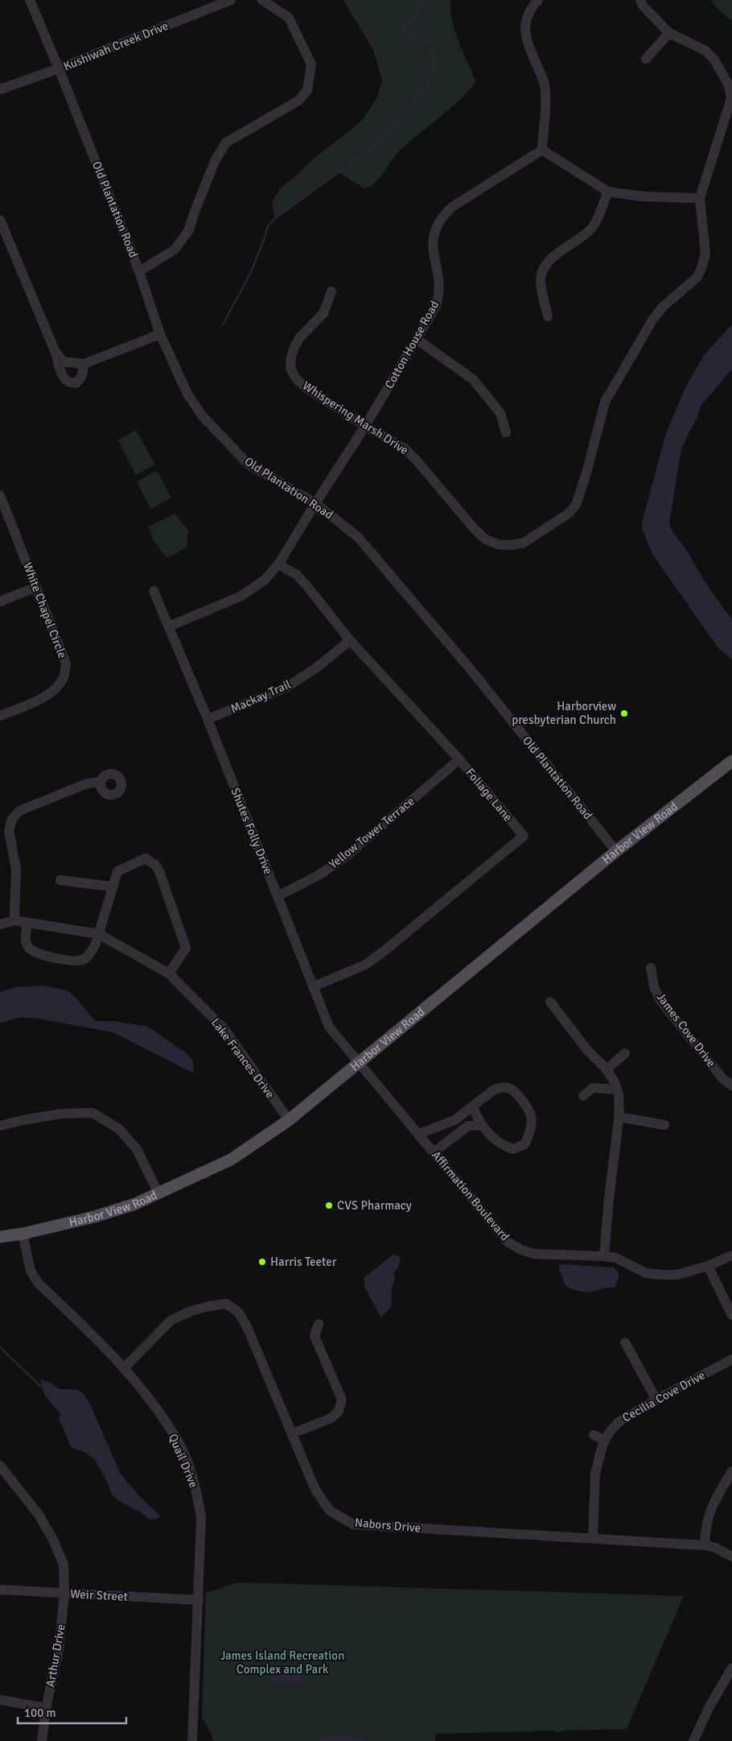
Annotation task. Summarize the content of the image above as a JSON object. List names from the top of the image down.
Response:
{
  "streets": {
    "main road": ["Harbor View Road"],
    "street": [
      "Kushiwah Creek Drive",
      "Old Plantation Road",
      "Cotton House Road",
      "Whispering Marsh Drive",
      "White Chapel Circle",
      "Mackay Trail",
      "Foliage Lane",
      "Shutes Folly Drive",
      "Yellow Tower Terrace",
      "James Cove Drive",
      "Lake Frances Drive",
      "Affirmation Boulevard",
      "Cecilia Cove Drive",
      "Quail Drive",
      "Nabors Drive",
      "Weir Street",
      "Arthur Drive"
    ]
  },
  "crossings": [
    ["Kushiwah Creek Drive", "Old Plantation Road"],
    ["Old Plantation Road", "Cotton House Road"],
    ["Old Plantation Road", "Harbor View Road"],
    ["Cotton House Road", "Whispering Marsh Drive"],
    ["Cotton House Road", "Foliage Lane"],
    ["Cotton House Road", "Shutes Folly Drive"],
    ["Mackay Trail", "Foliage Lane"],
    ["Mackay Trail", "Shutes Folly Drive"],
    ["Foliage Lane", "Shutes Folly Drive"],
    ["Foliage Lane", "Yellow Tower Terrace"],
    ["Shutes Folly Drive", "Yellow Tower Terrace"],
    ["Shutes Folly Drive", "Harbor View Road"],
    ["Shutes Folly Drive", "Affirmation Boulevard"],
    ["Harbor View Road", "Lake Frances Drive"],
    ["Harbor View Road", "Affirmation Boulevard"],
    ["Harbor View Road", "Quail Drive"],
    ["Cecilia Cove Drive", "Nabors Drive"],
    ["Quail Drive", "Nabors Drive"],
    ["Quail Drive", "Weir Street"],
    ["Weir Street", "Arthur Drive"]
  ],
  "parks": ["James Island Recreation Complex and Park"],
  "places": ["Harborview presbyterian Church", "CVS Pharmacy", "Harris Teeter"],
  "scale_bar": "100 m"
}
